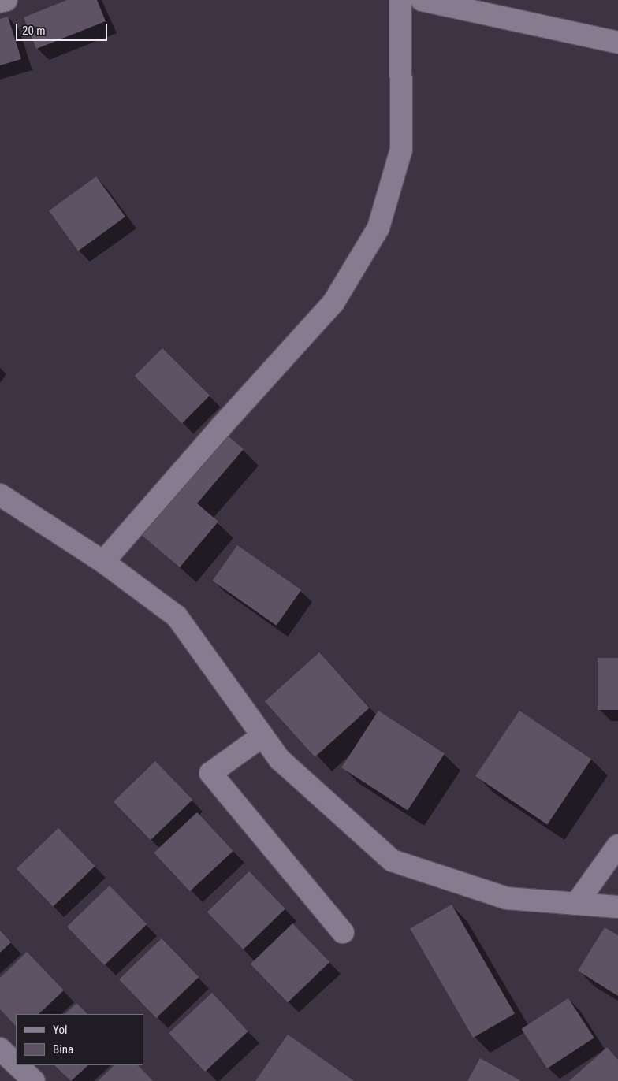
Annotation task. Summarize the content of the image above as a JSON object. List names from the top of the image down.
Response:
{
  "legend": ["Yol", "Bina"],
  "scale_bar": "20 m"
}
